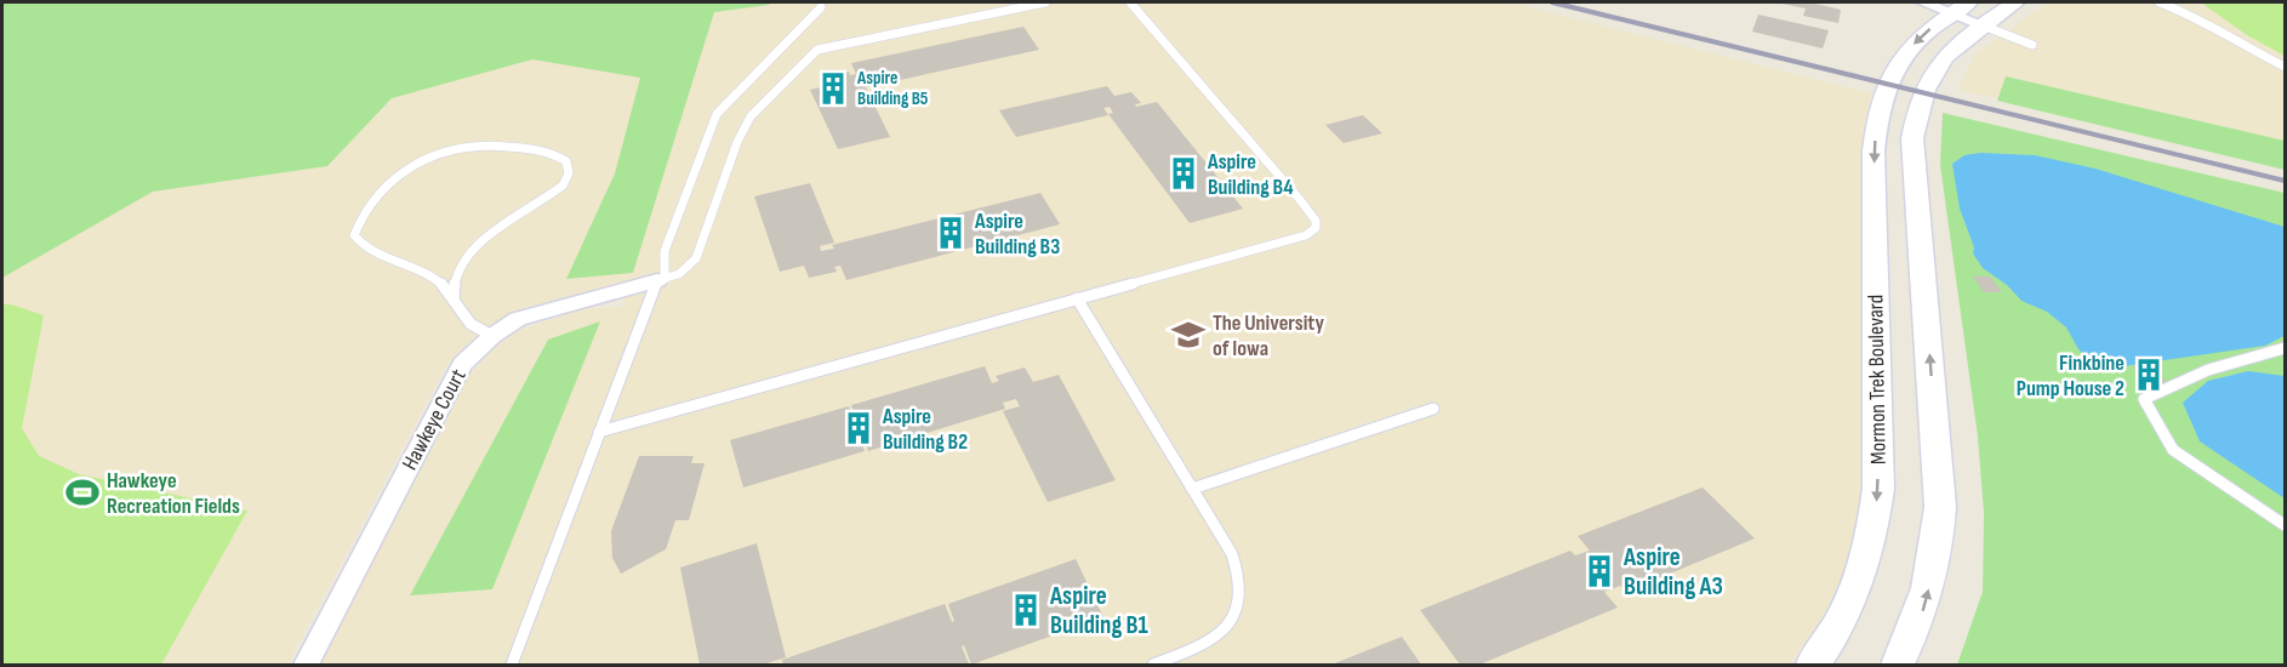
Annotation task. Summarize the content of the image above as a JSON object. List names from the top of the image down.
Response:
{
  "streets": {
    "main road": ["Mormon Trek Boulevard"],
    "street": ["Hawkeye Court"]
  },
  "places": {
    "building": [
      "Aspire Building B5",
      "Aspire Building B4",
      "Aspire Building B3",
      "Finkbine Pump House 2",
      "Aspire Building B2",
      "Aspire Building A3",
      "Aspire Building B1"
    ],
    "school or university": ["The University of Iowa"],
    "sports": ["Hawkeye Recreation Fields"]
  }
}
